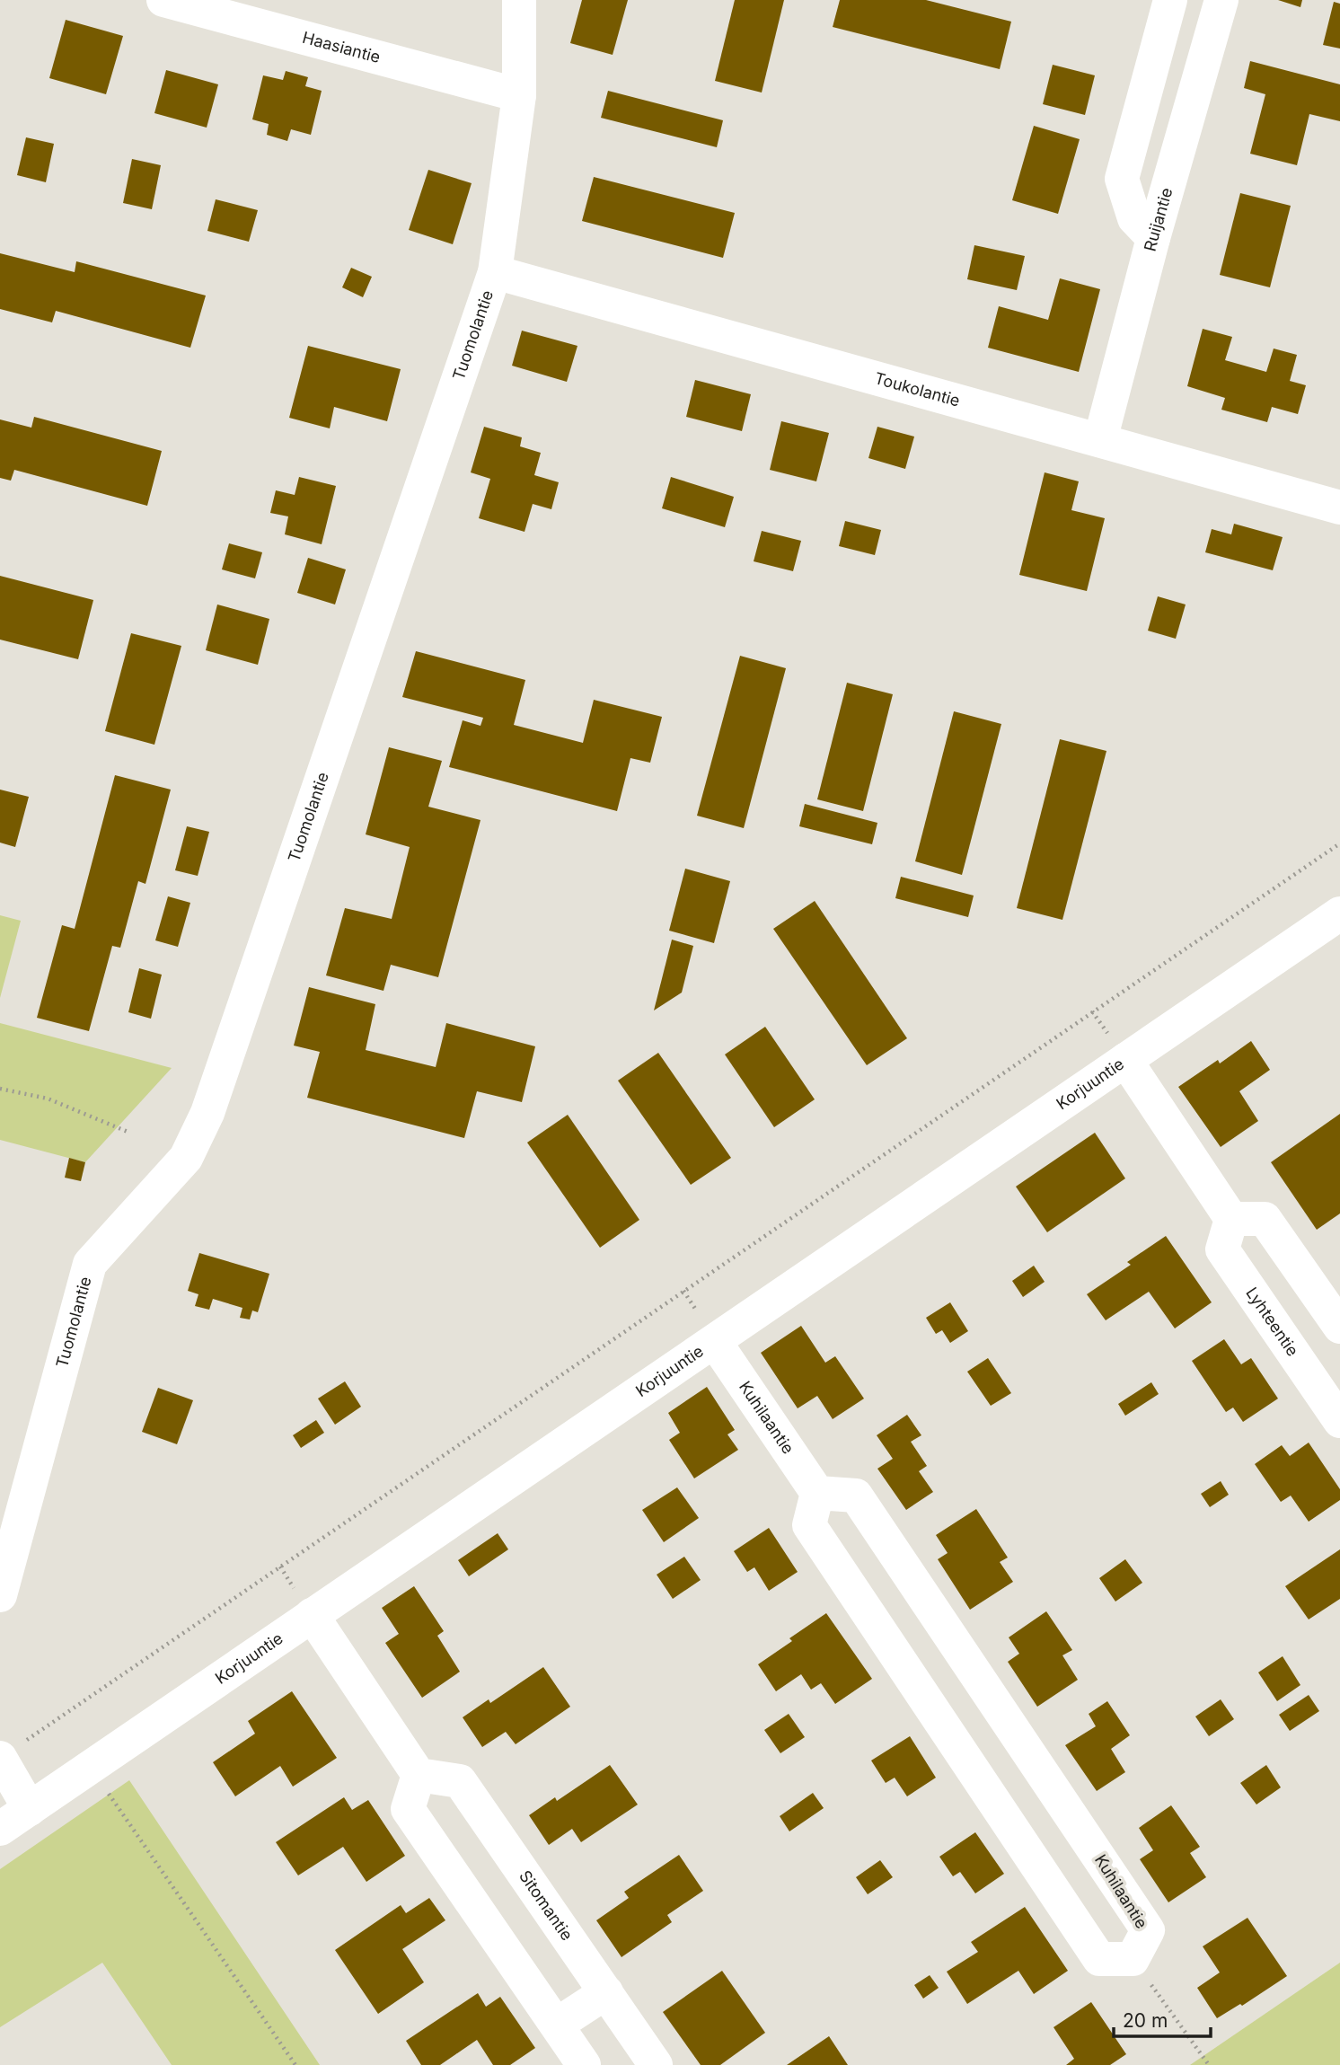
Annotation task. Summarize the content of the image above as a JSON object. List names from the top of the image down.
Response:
{
  "streets": {
    "street": [
      "Haasiantie",
      "Ruijantie",
      "Tuomolantie",
      "Toukolantie",
      "Korjuuntie",
      "Lyhteentie",
      "Kuhilaantie",
      "Sitomantie"
    ]
  },
  "crossings": [
    ["Haasiantie", "Tuomolantie"],
    ["Ruijantie", "Toukolantie"],
    ["Tuomolantie", "Toukolantie"],
    ["Korjuuntie", "Kuhilaantie"]
  ],
  "scale_bar": "20 m"
}
